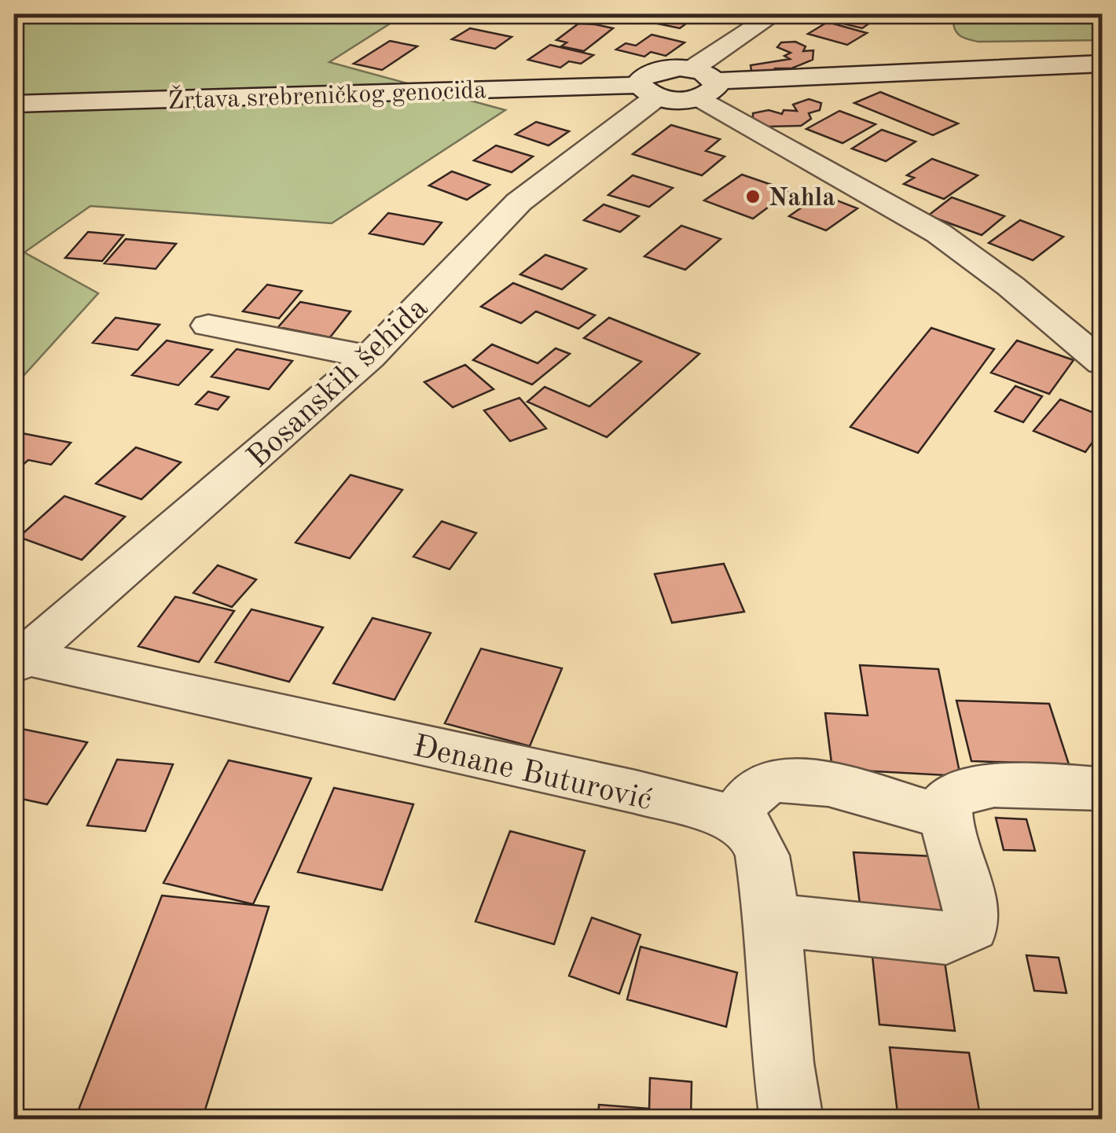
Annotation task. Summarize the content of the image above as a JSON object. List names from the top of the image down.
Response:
{
  "streets": {
    "street": ["Žrtava srebreničkog genocida", "Bosanskih šehida", "Đenane Buturović"]
  },
  "crossings": [
    ["Žrtava srebreničkog genocida", "Bosanskih šehida"],
    ["Bosanskih šehida", "Đenane Buturović"]
  ],
  "places": ["Nahla"]
}
